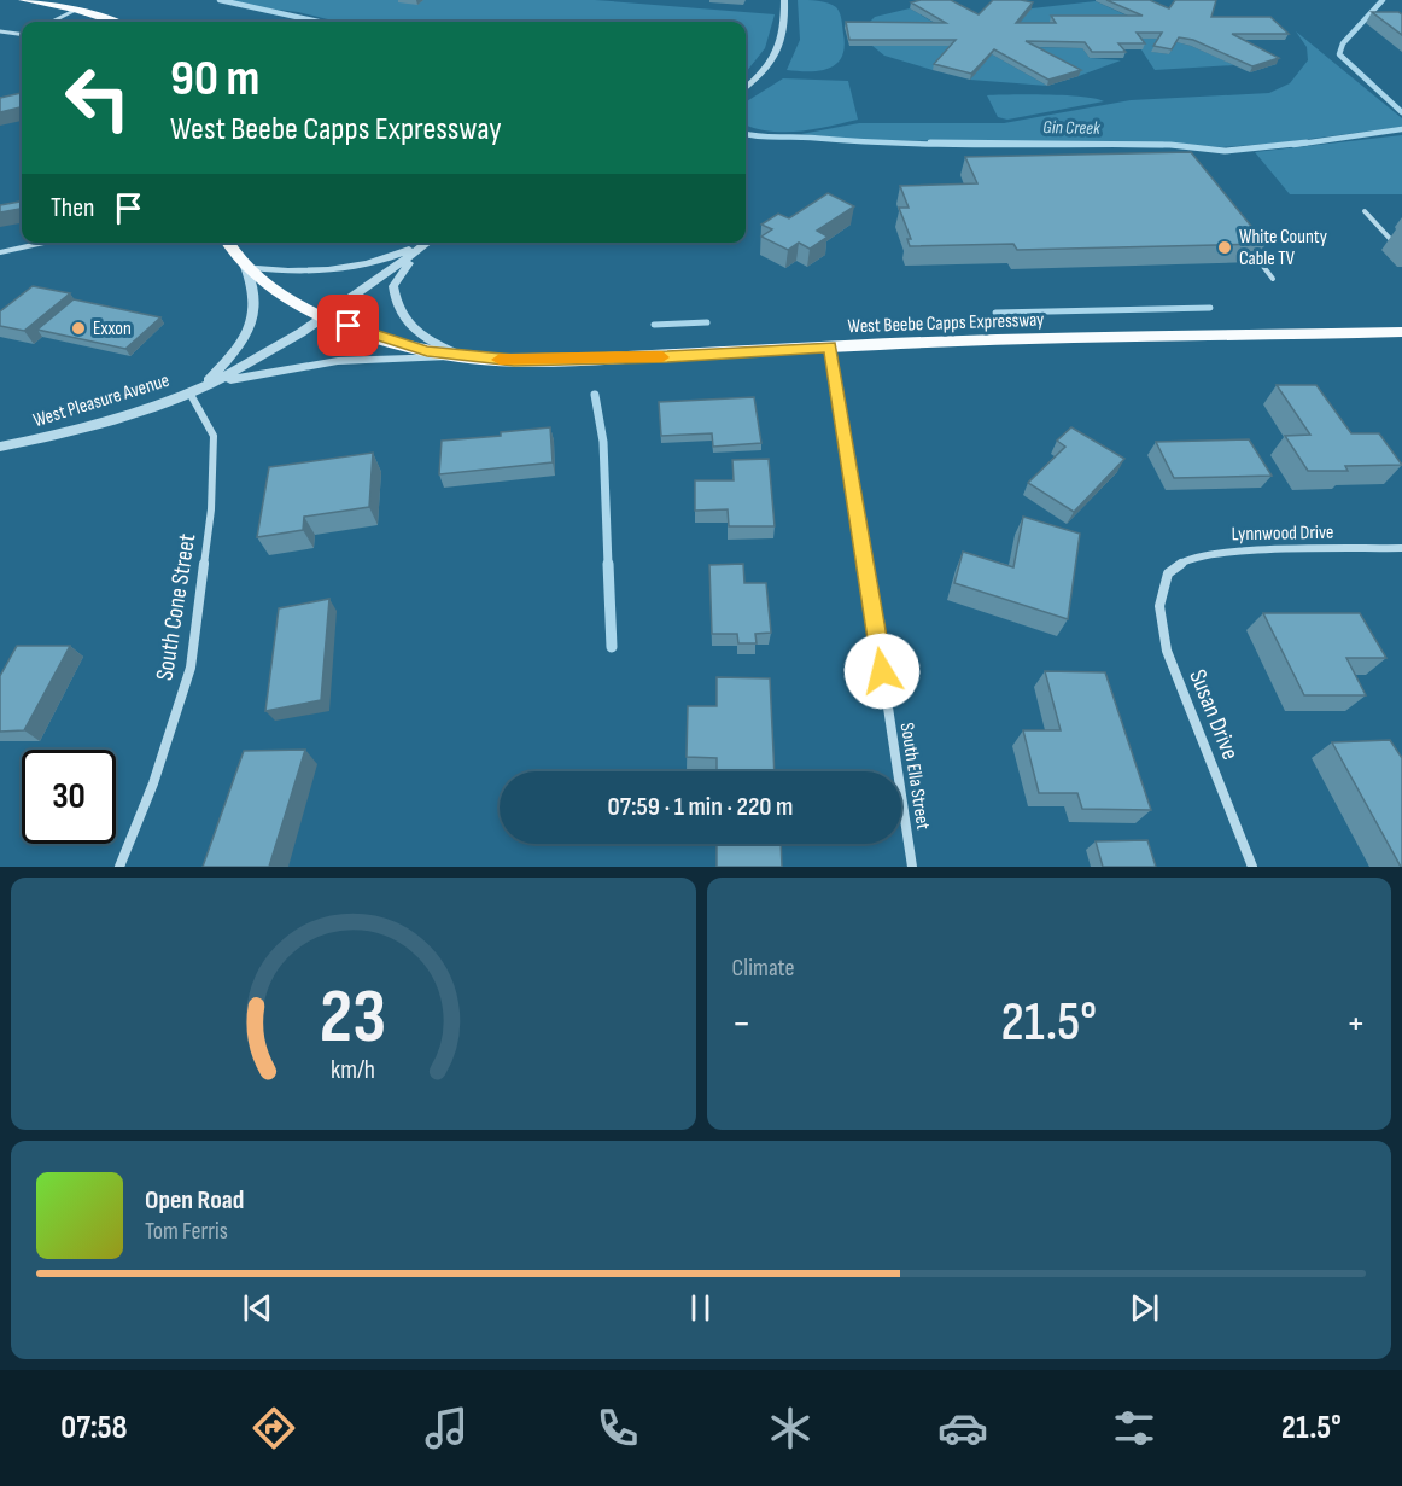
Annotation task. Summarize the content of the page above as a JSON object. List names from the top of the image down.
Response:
{
  "streets": {
    "main road": ["West Beebe Capps Expressway"],
    "street": [
      "West Pleasure Avenue",
      "Lynnwood Drive",
      "South Cone Street",
      "Susan Drive",
      "South Ella Street"
    ]
  },
  "crossings": [
    ["West Beebe Capps Expressway", "West Pleasure Avenue"],
    ["West Beebe Capps Expressway", "South Ella Street"],
    ["West Pleasure Avenue", "South Cone Street"],
    ["Lynnwood Drive", "Susan Drive"]
  ],
  "water": ["Gin Creek"],
  "places": ["White County Cable TV", "Exxon"],
  "page": {
    "turn": ["90 m", "West Beebe Capps Expressway"],
    "then": "Then",
    "limit": "30",
    "trip": "07:59 · 1 min · 220 m",
    "tile": "Climate",
    "heat": ["−", "21.5°", "+"],
    "song": ["Open Road", "Tom Ferris"],
    "tabs": ["07:58", "21.5°"],
    "gauge": ["23", "km/h"]
  }
}
